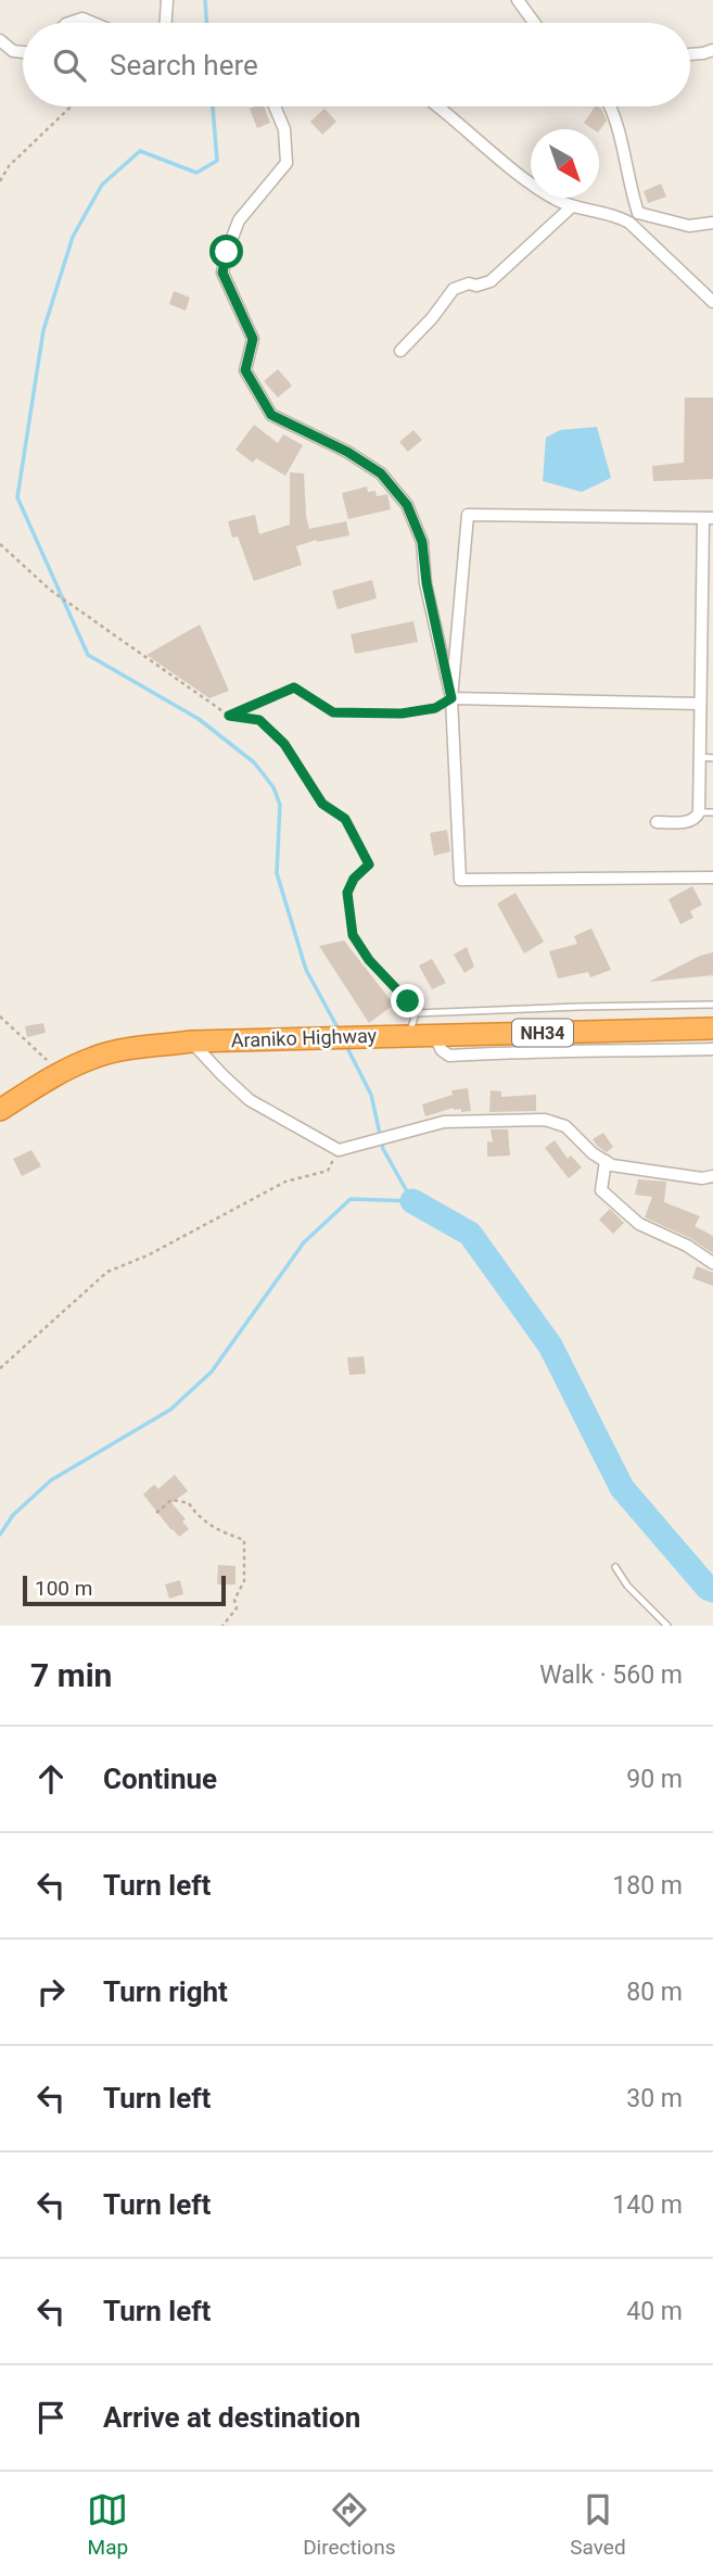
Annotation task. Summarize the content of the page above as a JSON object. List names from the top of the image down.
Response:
{
  "streets": {
    "highway": ["NH34", "Araniko Highway"]
  },
  "scale_bar": "100 m",
  "north": "bottom right",
  "page": {
    "search": "Search here",
    "scale": "100 m",
    "heading": ["7 min", "Walk · 560 m"],
    "list": [
      ["Continue", "90 m"],
      ["Turn left", "180 m"],
      ["Turn right", "80 m"],
      ["Turn left", "30 m"],
      ["Turn left", "140 m"],
      ["Turn left", "40 m"],
      "Arrive at destination"
    ],
    "nav": ["Map", "Directions", "Saved"]
  }
}
